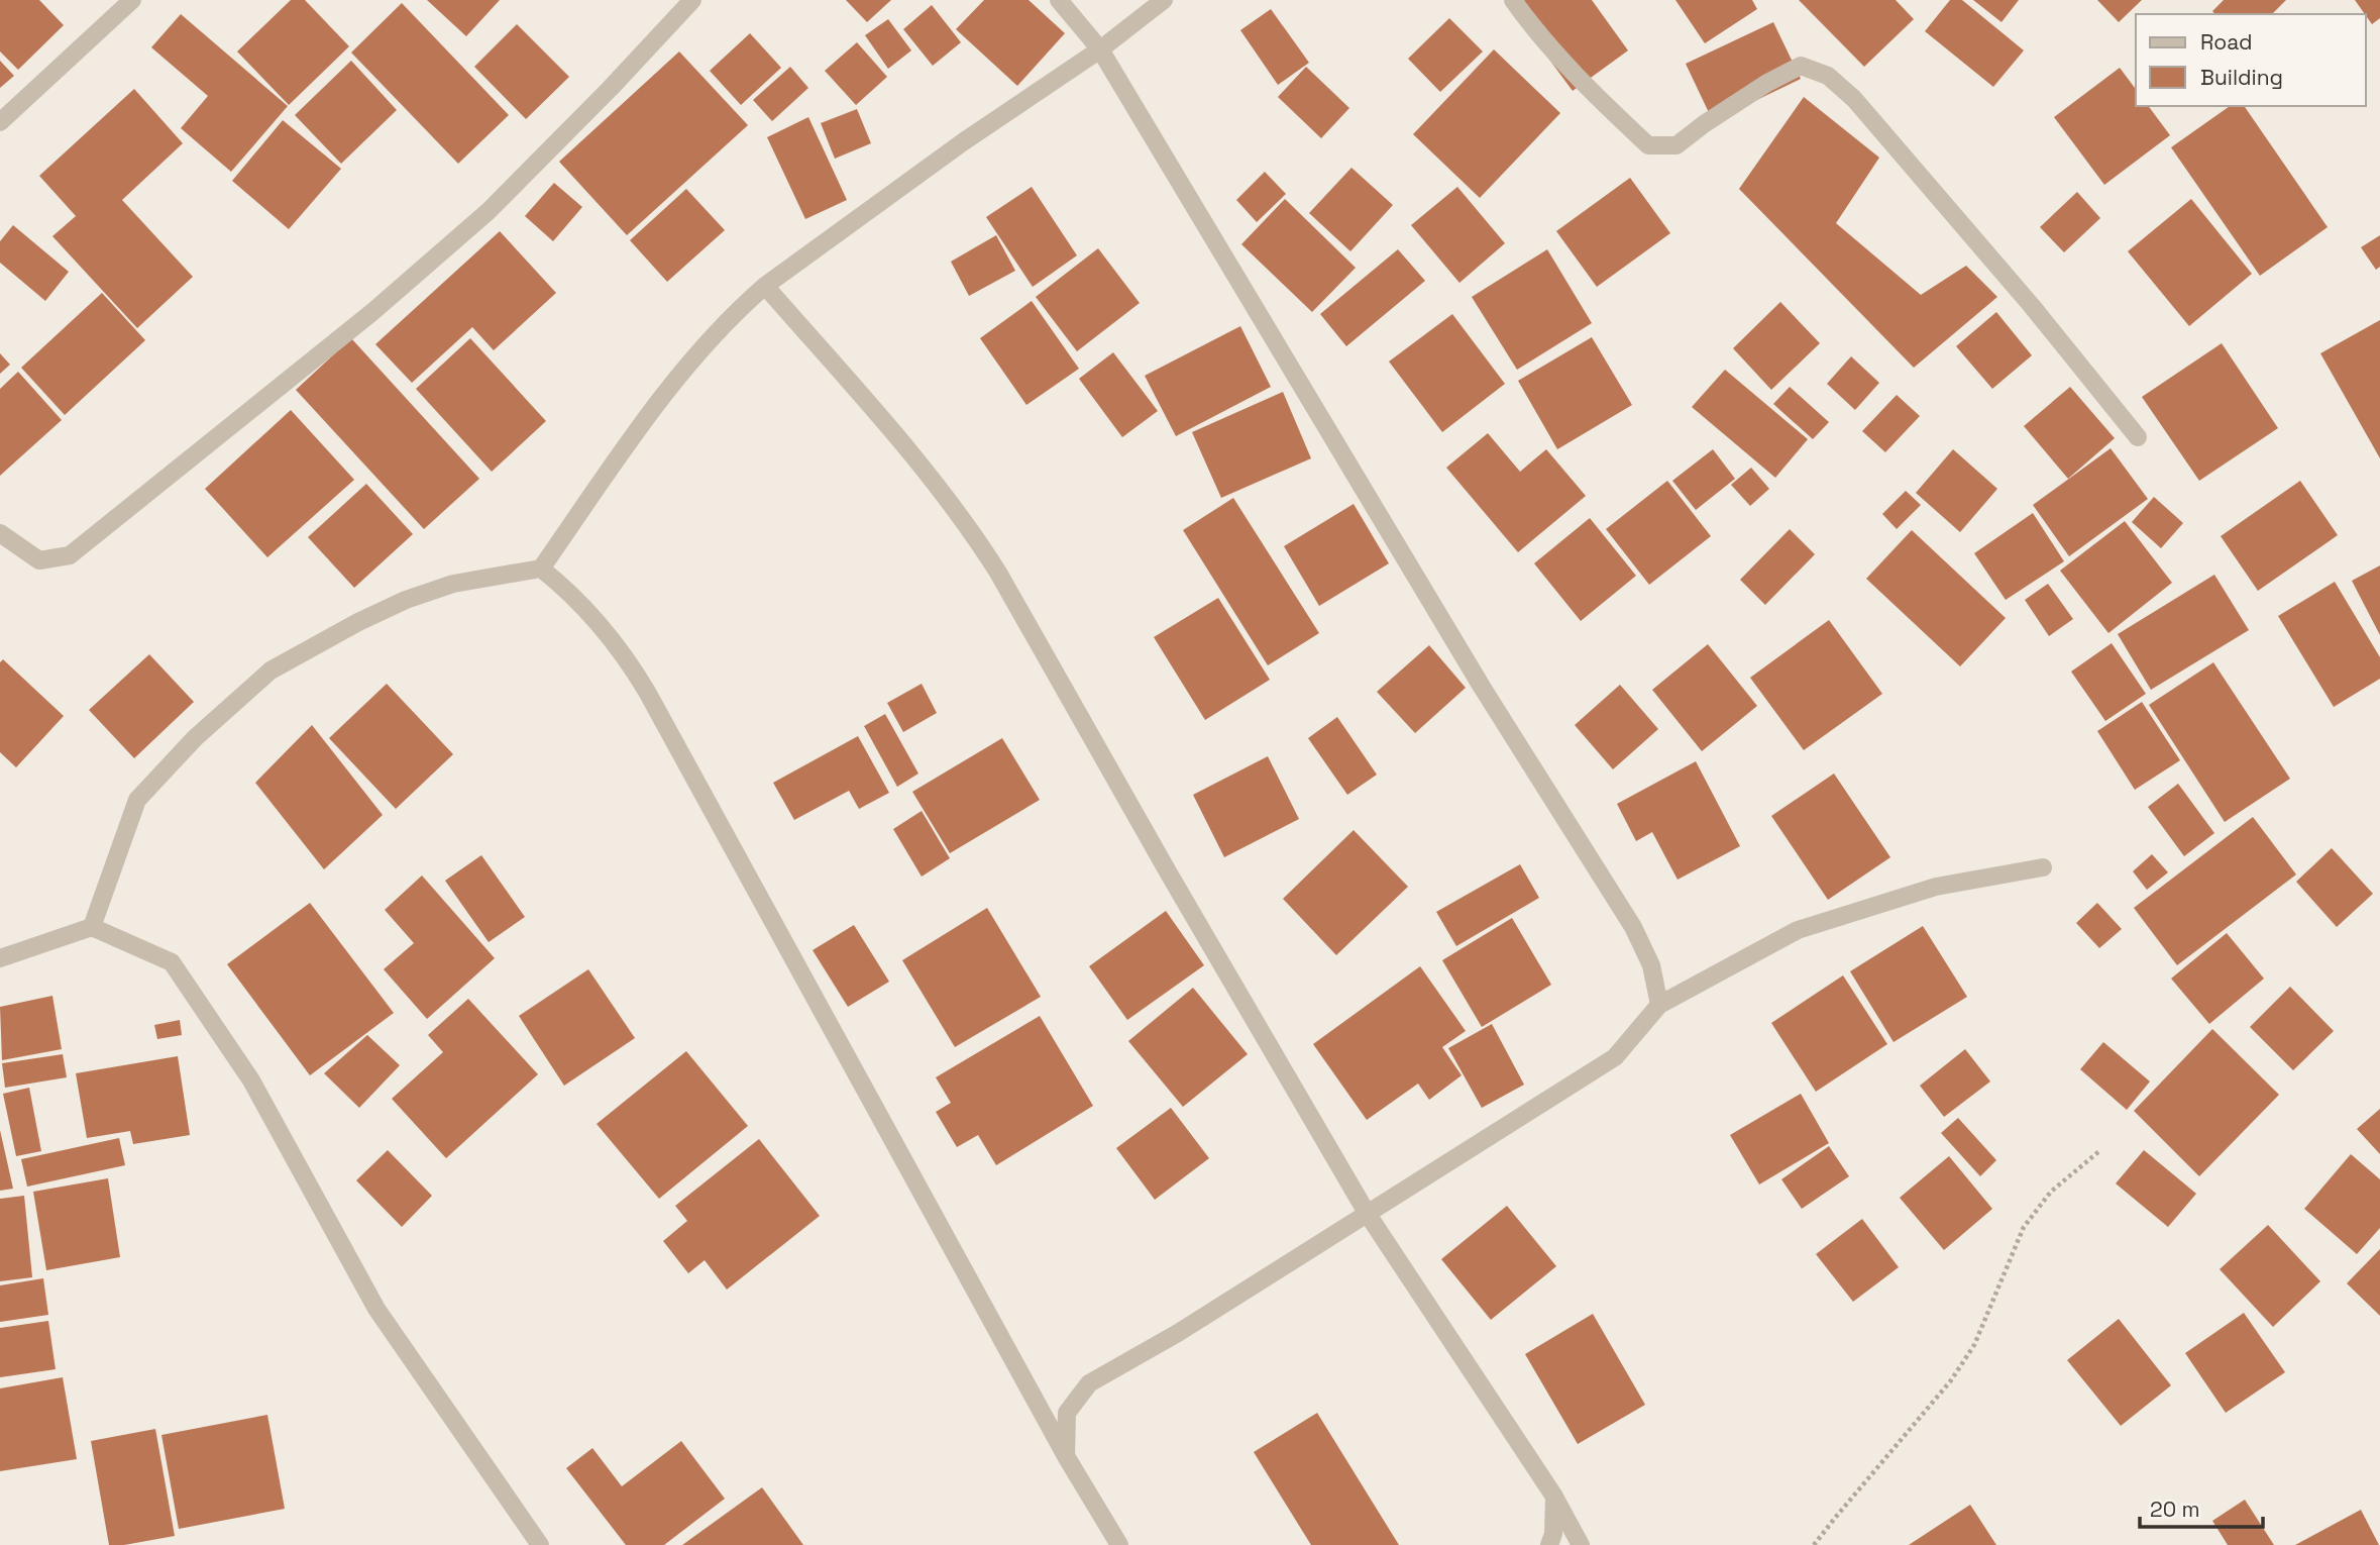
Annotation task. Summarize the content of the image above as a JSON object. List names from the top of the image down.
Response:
{
  "legend": ["Road", "Building"],
  "scale_bar": "20 m"
}
